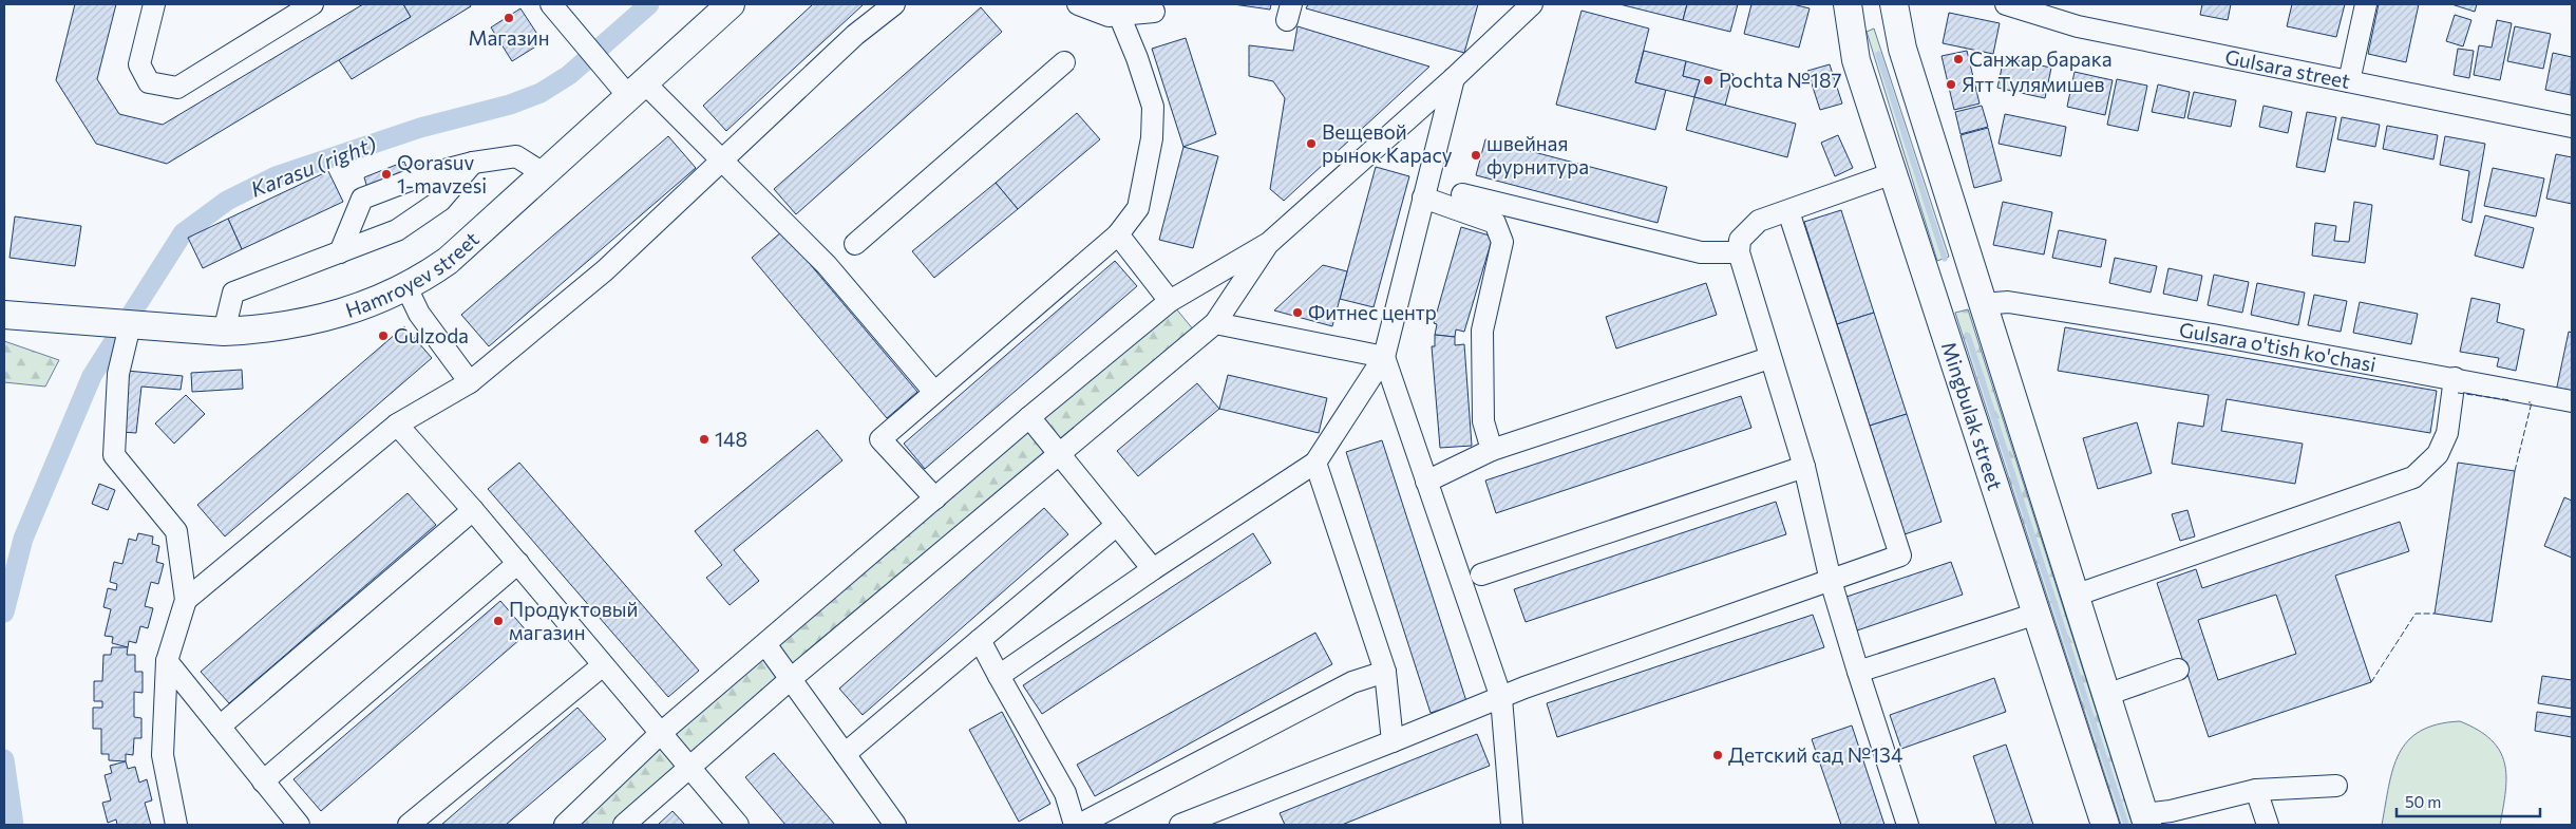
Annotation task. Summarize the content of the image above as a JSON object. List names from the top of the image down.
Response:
{
  "streets": {
    "main road": ["Hamroyev street", "Mingbulak street"],
    "street": ["Gulsara street", "Gulsara o'tish ko'chasi"]
  },
  "water": ["Karasu (right)"],
  "places": [
    "Магазин",
    "Санжар барака",
    "Pochta №187",
    "Ятт Тулямишев",
    "Вещевой рынок Карасу",
    "швейная фурнитура",
    "Qorasuv 1-mavzesi",
    "Фитнес центр",
    "Gulzoda",
    "148",
    "Продуктовый магазин",
    "Детский сад №134"
  ],
  "scale_bar": "50 m"
}
